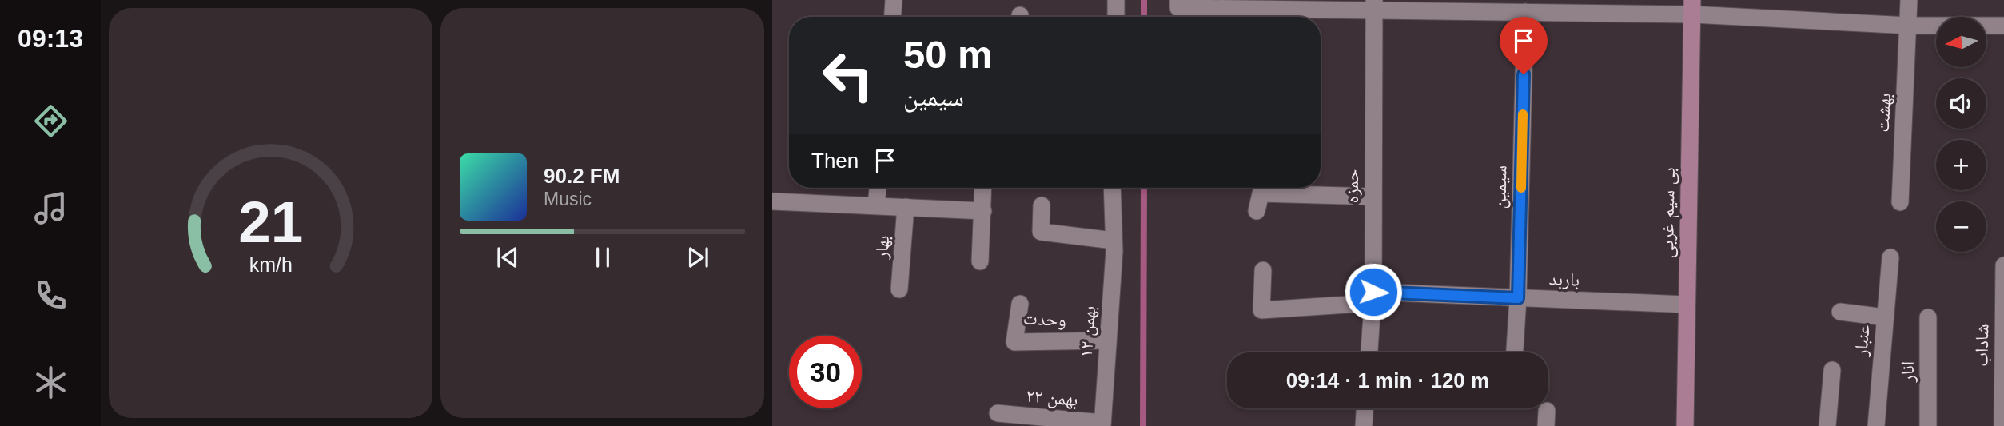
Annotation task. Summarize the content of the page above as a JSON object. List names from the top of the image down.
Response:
{
  "streets": {
    "street": [
      "بهشت",
      "حمزه",
      "سیمین",
      "بی سیم غربی",
      "بهار",
      "باربد",
      "وحدت",
      "۱۲ بهمن",
      "عنبار",
      "شاداب",
      "انار",
      "۲۲ بهمن"
    ]
  },
  "crossings": [
    ["حمزه", "باربد"],
    ["سیمین", "باربد"],
    ["بی سیم غربی", "باربد"],
    ["وحدت", "۱۲ بهمن"],
    ["۱۲ بهمن", "۲۲ بهمن"]
  ],
  "north": "left",
  "page": {
    "tabs": "09:13",
    "map_buttons": ["+", "−"],
    "turn": ["50 m", "سیمین"],
    "then": "Then",
    "song": ["90.2 FM", "Music"],
    "limit": "30",
    "trip": "09:14 · 1 min · 120 m",
    "gauge": ["21", "km/h"]
  }
}
